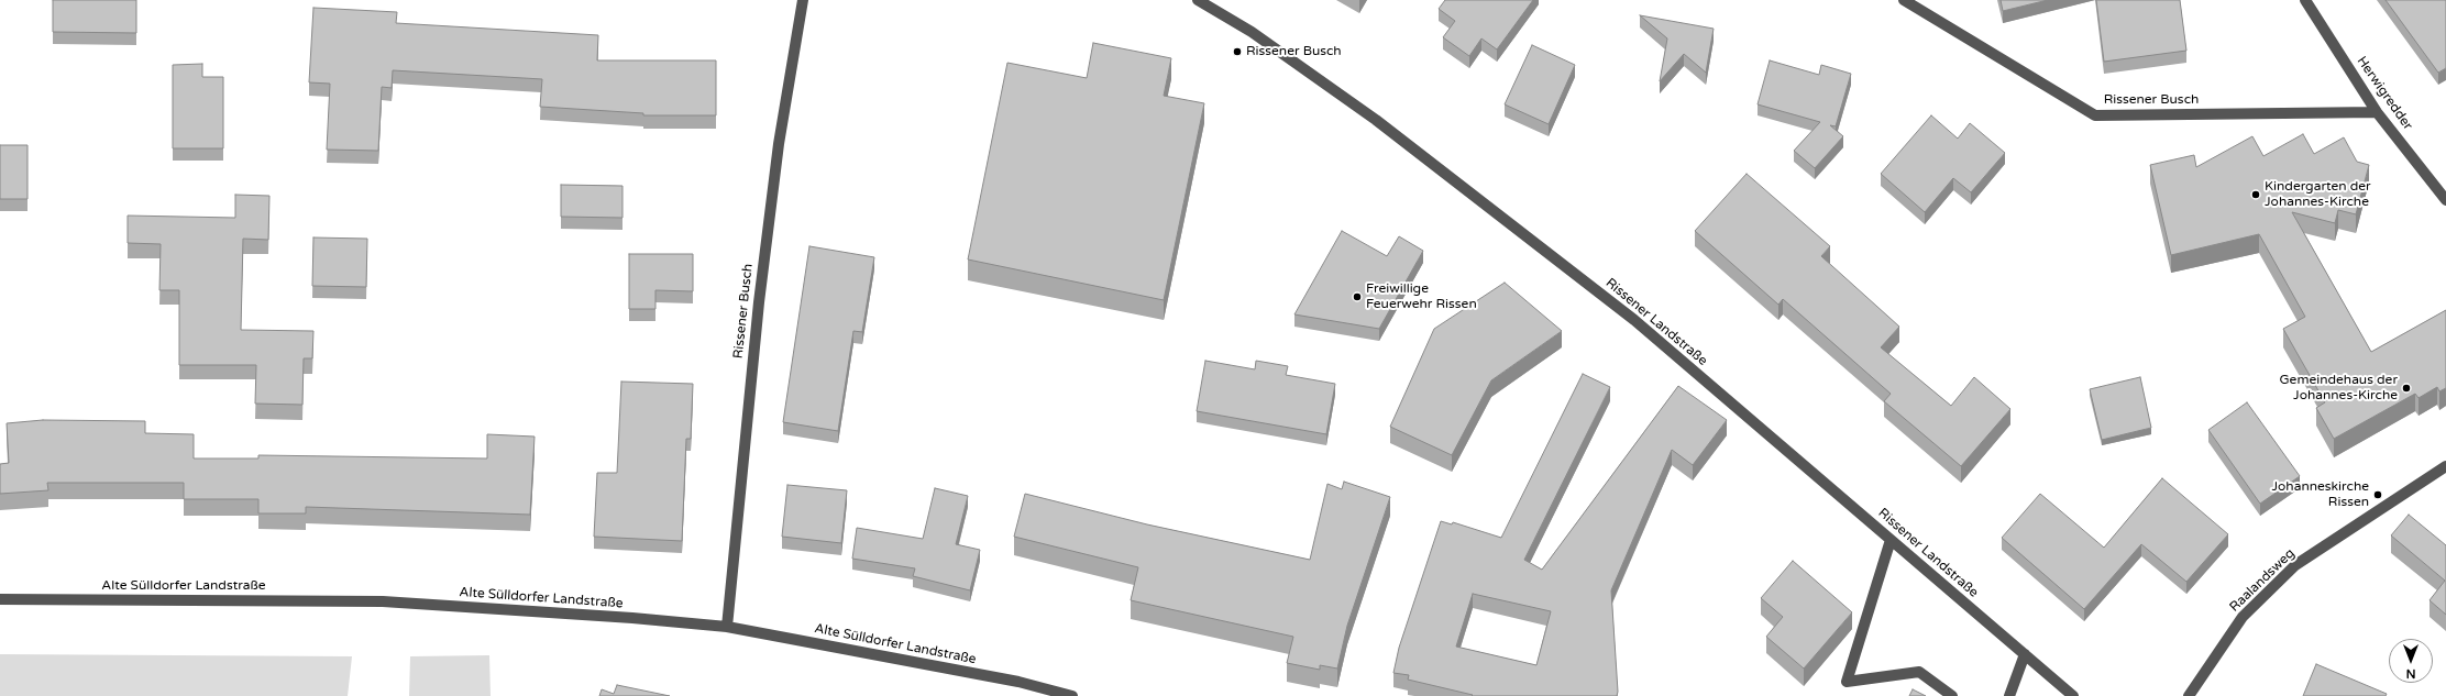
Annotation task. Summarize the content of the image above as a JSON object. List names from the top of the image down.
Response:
{
  "streets": {
    "street": [
      "Herwigredder",
      "Rissener Busch",
      "Rissener Landstraße",
      "Raalandsweg",
      "Alte Sülldorfer Landstraße"
    ]
  },
  "crossings": [
    ["Herwigredder", "Rissener Busch"],
    ["Rissener Busch", "Alte Sülldorfer Landstraße"]
  ],
  "places": [
    "Rissener Busch",
    "Kindergarten der Johannes-Kirche",
    "Freiwillige Feuerwehr Rissen",
    "Gemeindehaus der Johannes-Kirche",
    "Johanneskirche Rissen"
  ],
  "north": "bottom"
}
